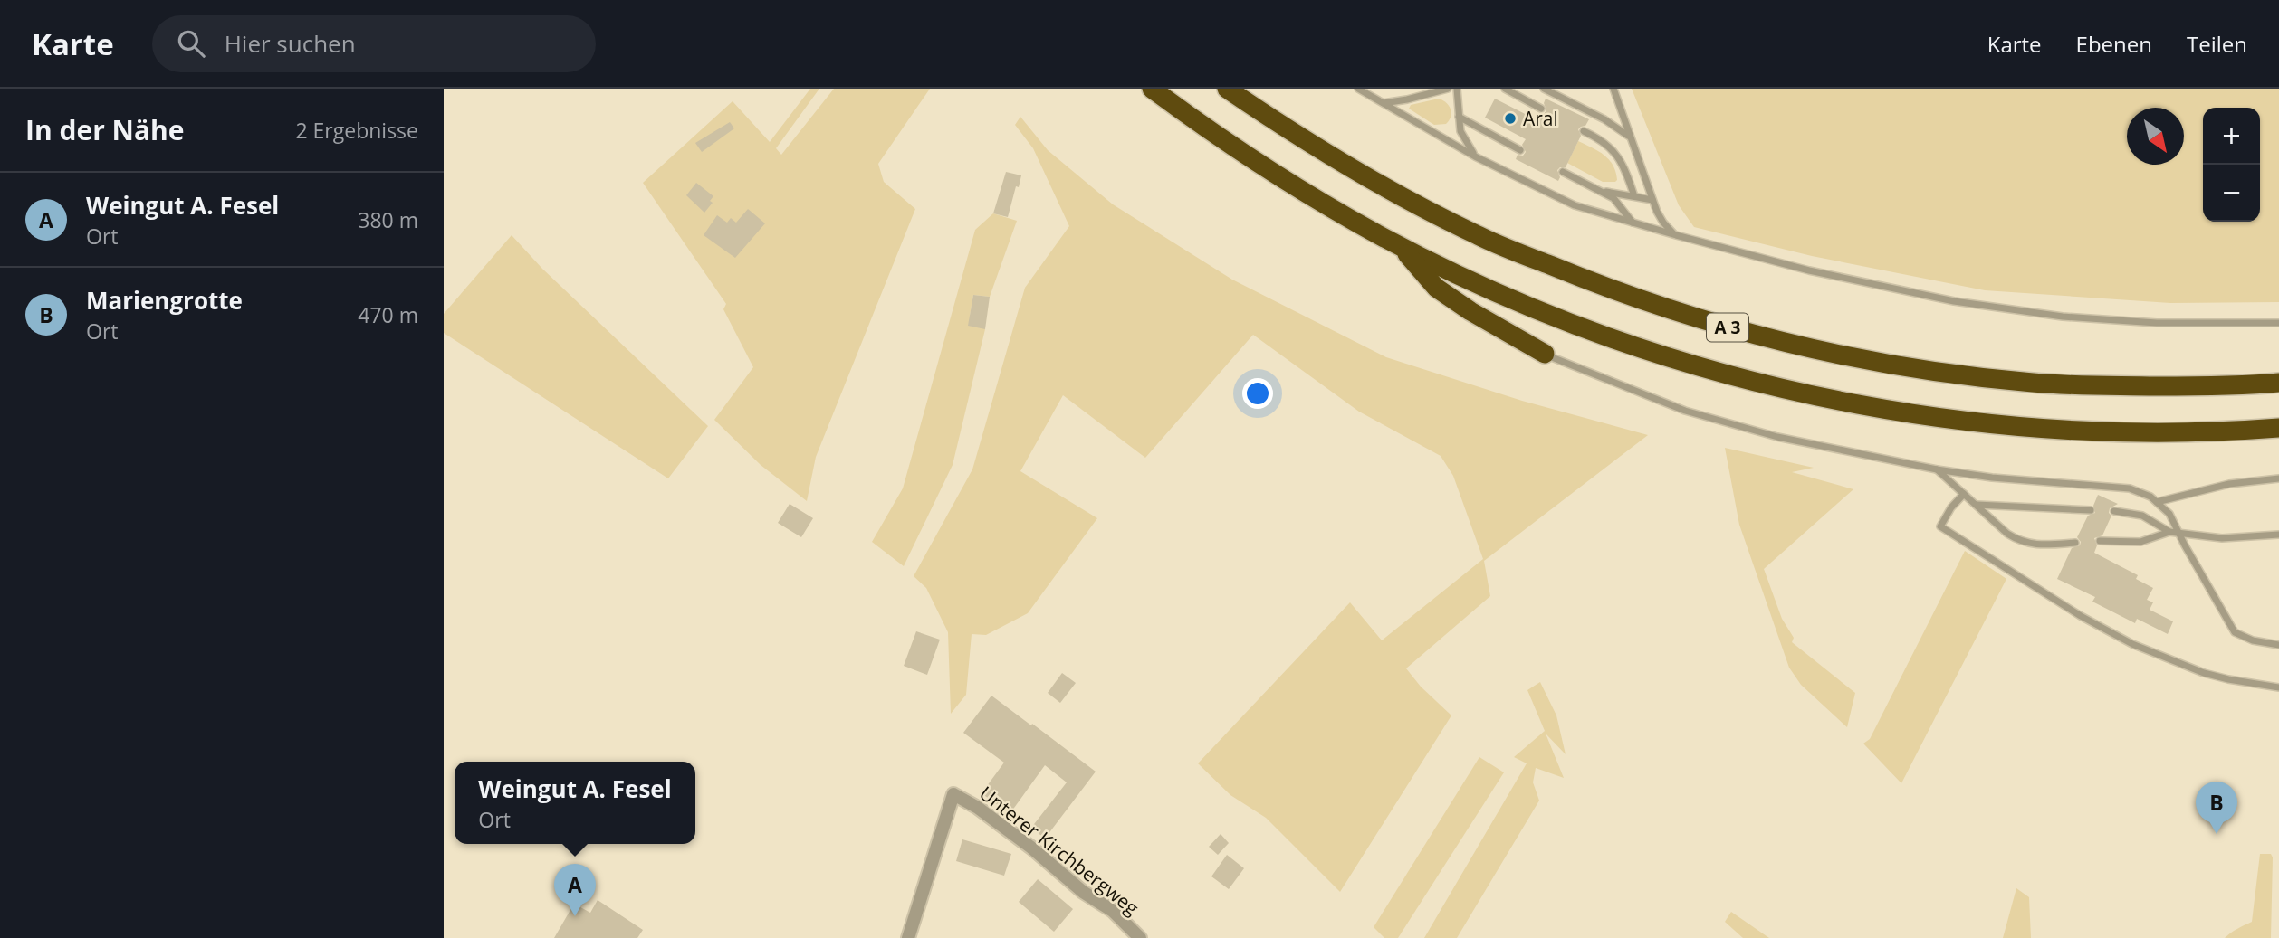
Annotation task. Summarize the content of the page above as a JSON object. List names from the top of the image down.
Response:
{
  "streets": {
    "highway": ["A 3"],
    "street": ["Unterer Kirchbergweg"]
  },
  "places": ["Aral"],
  "north": "bottom right",
  "page": {
    "header": "Karte",
    "search": "Hier suchen",
    "nav": ["Karte", "Ebenen", "Teilen"],
    "heading": ["In der Nähe", "2 Ergebnisse"],
    "map_buttons": ["+", "−"],
    "list": [
      {
        "mark": "A",
        "name": "Weingut A. Fesel",
        "note": "Ort",
        "value": "380 m"
      },
      {
        "mark": "B",
        "name": "Mariengrotte",
        "note": "Ort",
        "value": "470 m"
      }
    ],
    "popup": ["Weingut A. Fesel", "Ort"],
    "pins": ["B", "A"]
  }
}
